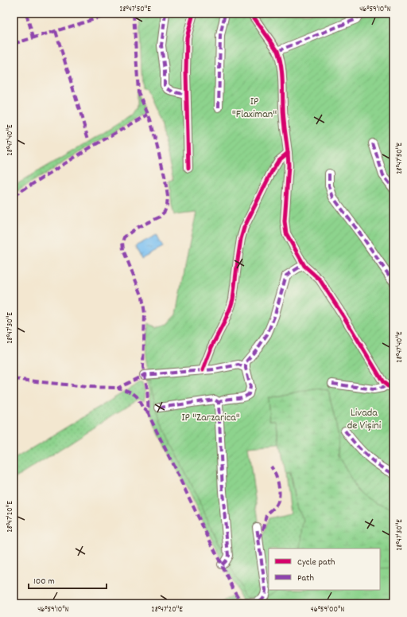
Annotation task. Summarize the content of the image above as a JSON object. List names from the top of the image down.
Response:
{
  "parks": ["IP \"Flaximan\"", "Livada de Vișini", "IP \"Zarzarica\""],
  "legend": ["Cycle path", "Path"],
  "scale_bar": "100 m",
  "coordinates": [
    "28°47'50\"E",
    "46°59'10\"N",
    "28°47'40\"E",
    "28°47'30\"E",
    "28°47'20\"E",
    "46°59'00\"N"
  ]
}
